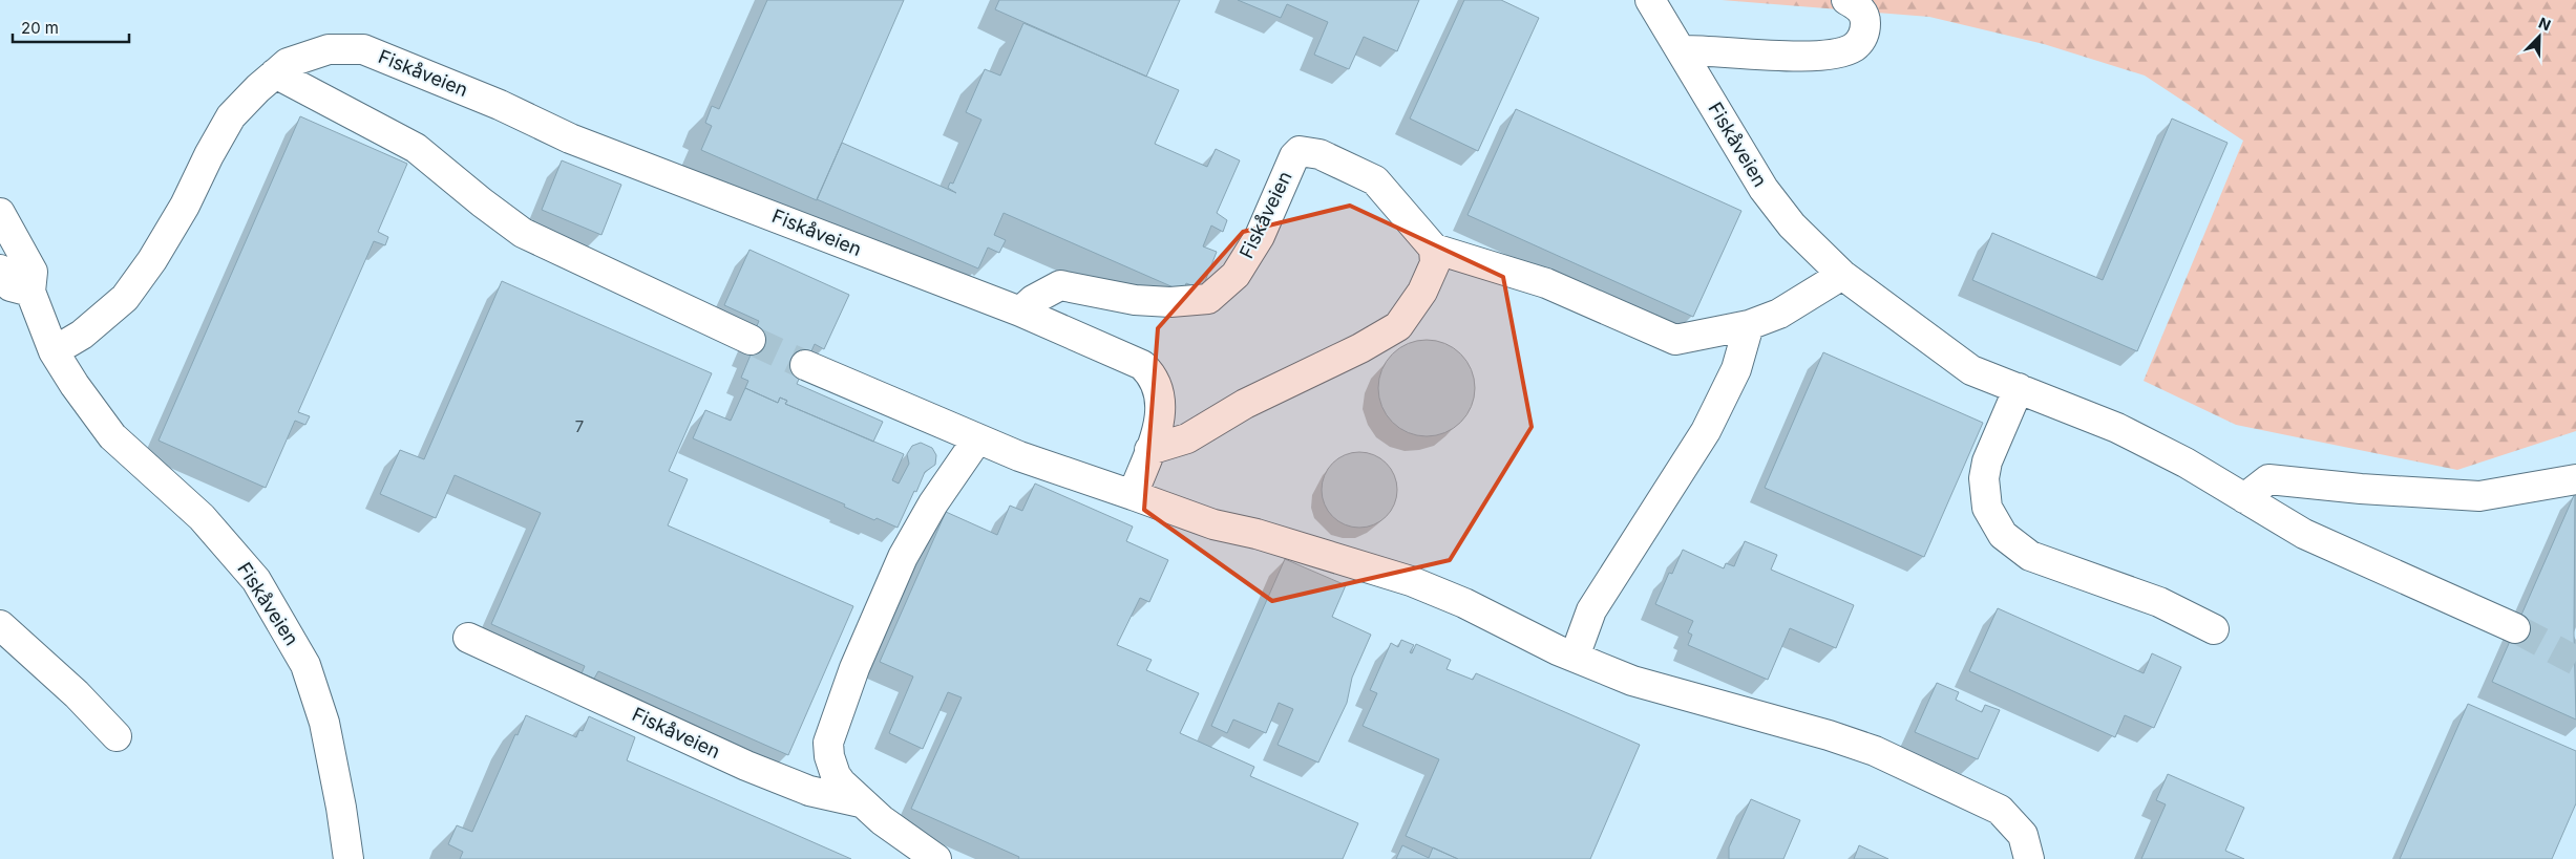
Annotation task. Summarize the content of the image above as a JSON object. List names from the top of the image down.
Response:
{
  "streets": {
    "lane": ["Fiskåveien"]
  },
  "house_numbers": ["7"],
  "scale_bar": "20 m",
  "north": "top right"
}
